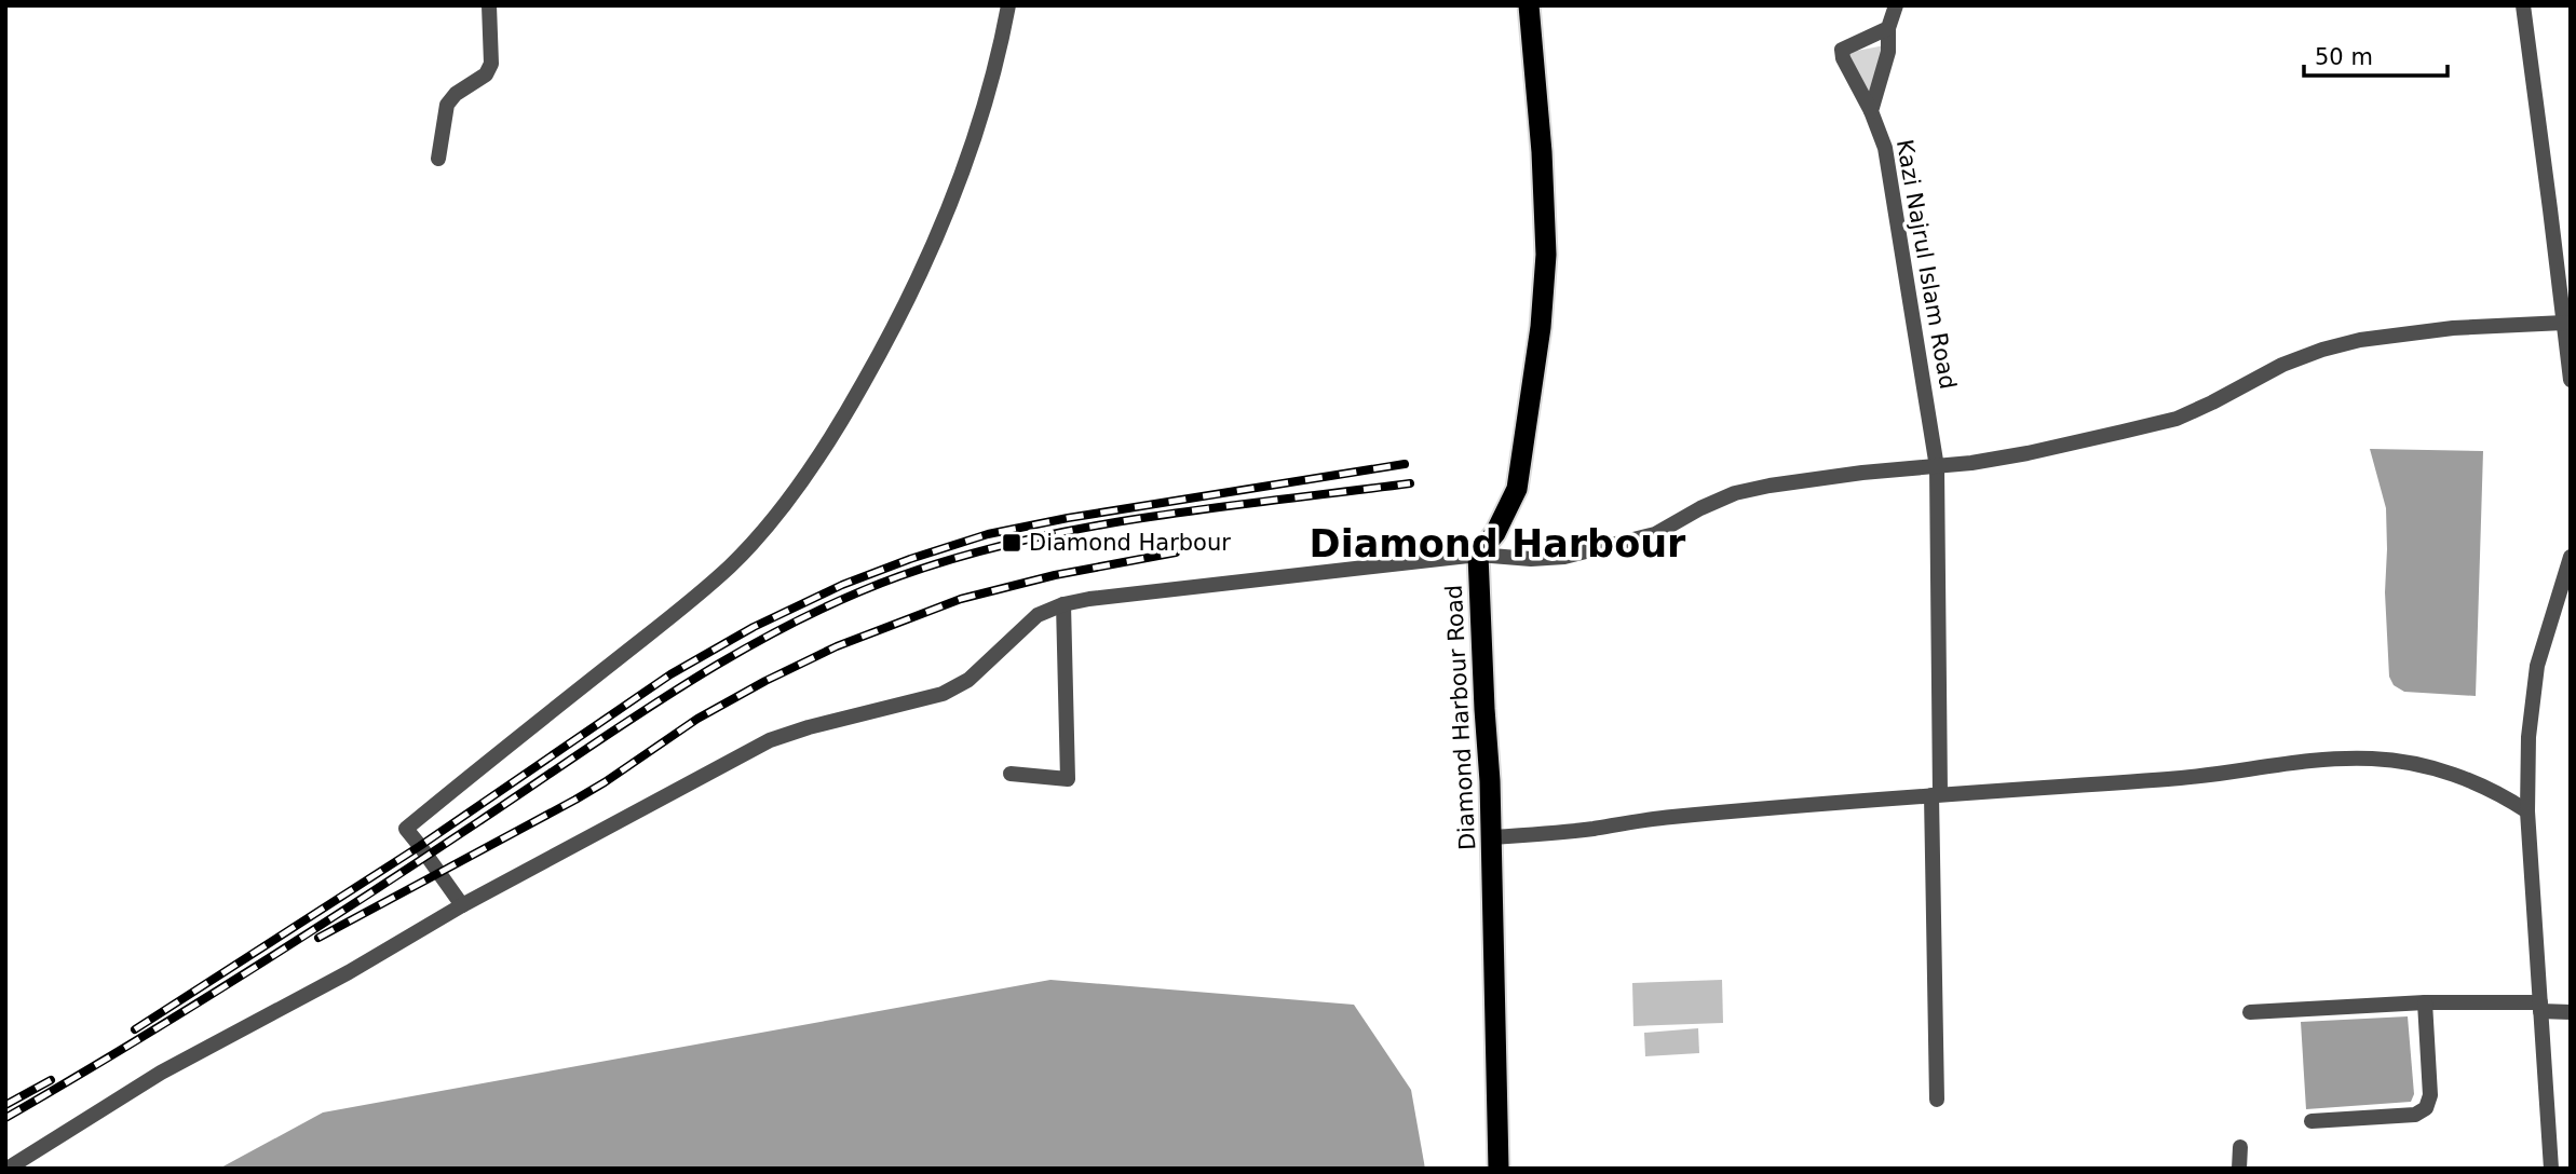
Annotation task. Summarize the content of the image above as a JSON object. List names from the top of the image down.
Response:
{
  "streets": {
    "highway": ["Diamond Harbour Road"],
    "street": ["Kazi Najrul Islam Road"]
  },
  "districts": ["Diamond Harbour"],
  "places": {
    "transit": ["Diamond Harbour"]
  },
  "scale_bar": "50 m"
}
